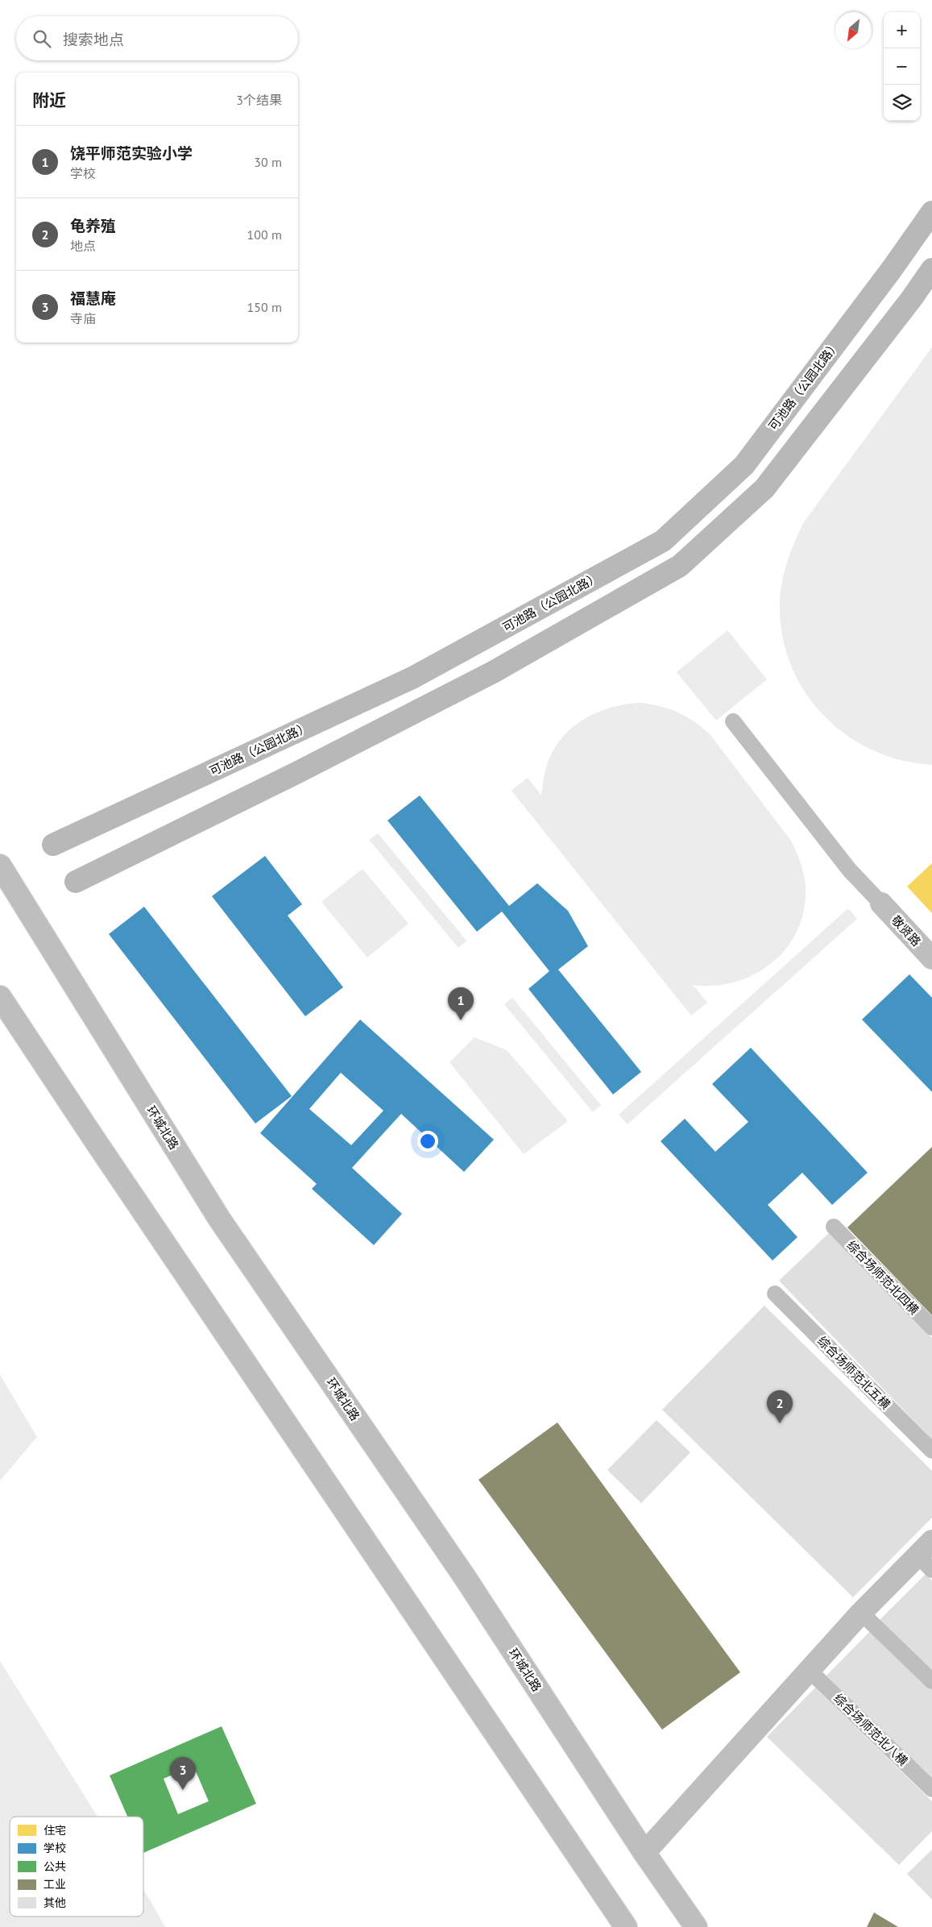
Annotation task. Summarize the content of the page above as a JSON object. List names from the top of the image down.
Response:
{
  "streets": {
    "main road": ["可池路（公园北路）", "敬贤路", "环城北路"],
    "lane": ["综合场师范北四横", "综合场师范北五横", "综合场师范北八横"]
  },
  "legend": [
    "住宅",
    "学校",
    "公共",
    "工业",
    "其他"
  ],
  "north": "bottom left",
  "page": {
    "map_buttons": ["+", "−"],
    "search": "搜索地点",
    "heading": ["附近", "3个结果"],
    "list": [
      {
        "mark": "1",
        "name": "饶平师范实验小学",
        "note": "学校",
        "value": "30 m"
      },
      {
        "mark": "2",
        "name": "龟养殖",
        "note": "地点",
        "value": "100 m"
      },
      {
        "mark": "3",
        "name": "福慧庵",
        "note": "寺庙",
        "value": "150 m"
      }
    ],
    "pins": ["1", "2", "3"]
  }
}
